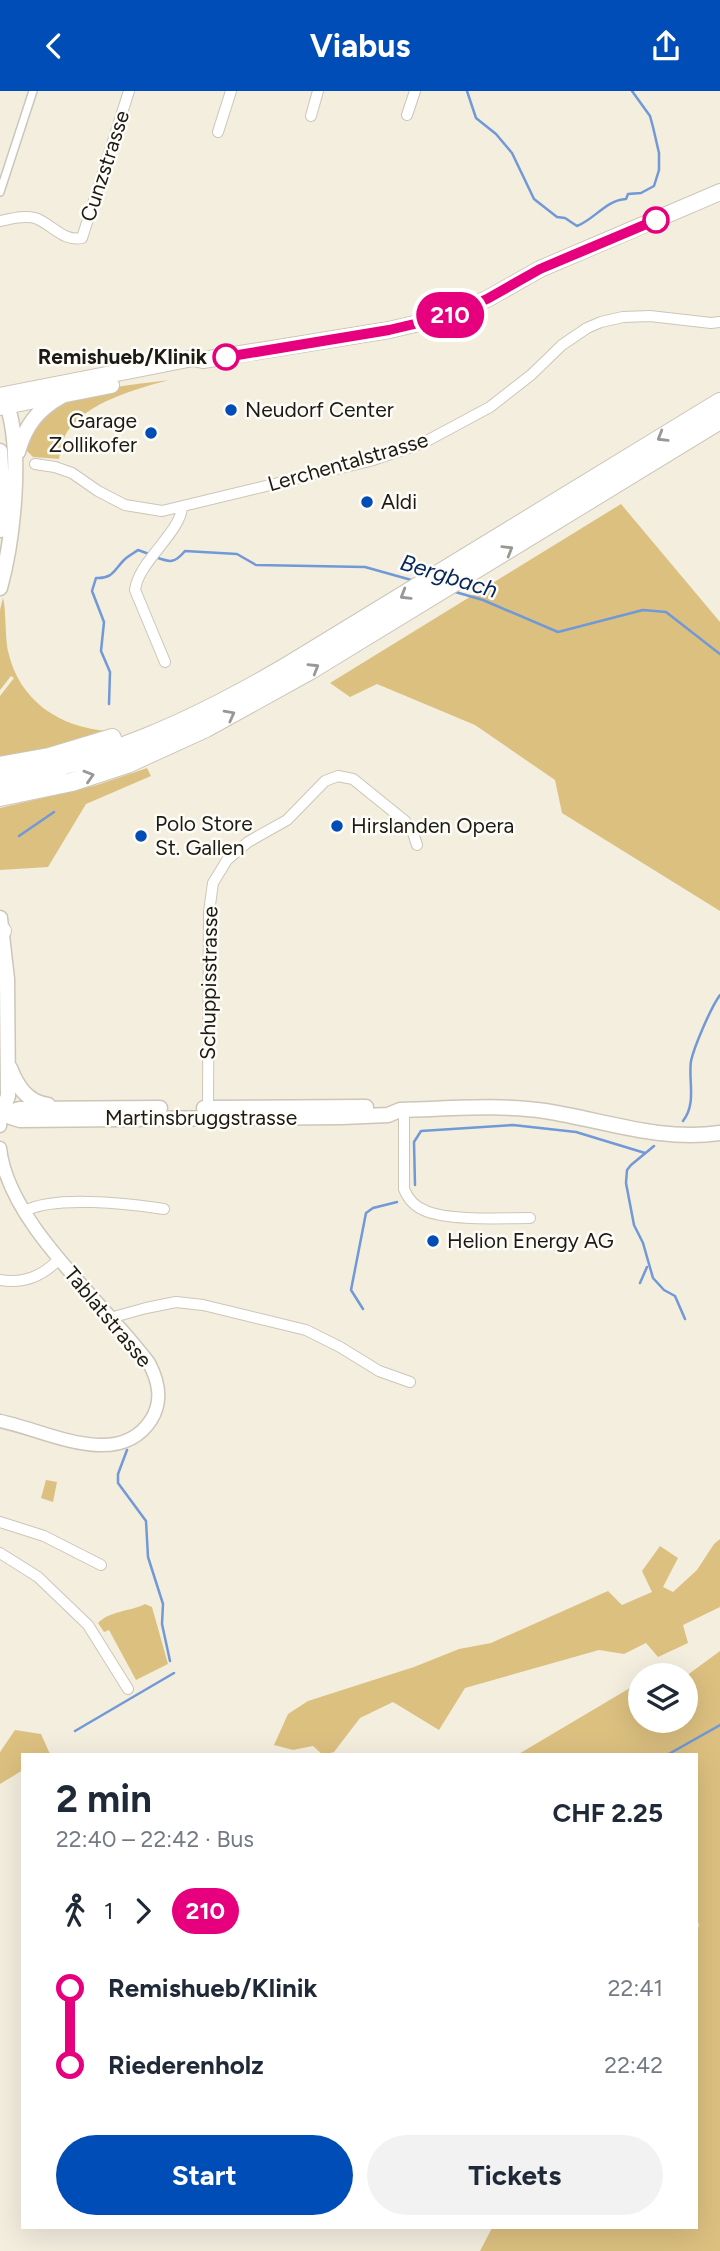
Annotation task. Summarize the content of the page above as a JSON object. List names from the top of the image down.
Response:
{
  "streets": {
    "main road": ["Martinsbruggstrasse"],
    "street": [
      "Cunzstrasse",
      "Lerchentalstrasse",
      "Schuppisstrasse",
      "Tablatstrasse"
    ]
  },
  "crossings": [
    ["Schuppisstrasse", "Martinsbruggstrasse"]
  ],
  "water": ["Bergbach"],
  "places": [
    "Remishueb/Klinik",
    "Neudorf Center",
    "Garage Zollikofer",
    "Aldi",
    "Hirslanden Opera",
    "Polo Store St. Gallen",
    "Helion Energy AG"
  ],
  "lines": ["bus line 210"],
  "page": {
    "header": "Viabus",
    "on_map": "210",
    "heading": ["2 min", "22:40 – 22:42 · Bus", "CHF 2.25"],
    "legs": ["1", "210"],
    "list": [
      {
        "name": "Remishueb/Klinik",
        "value": "22:41"
      },
      {
        "name": "Riederenholz",
        "value": "22:42"
      }
    ],
    "buttons": ["Start", "Tickets"]
  }
}
